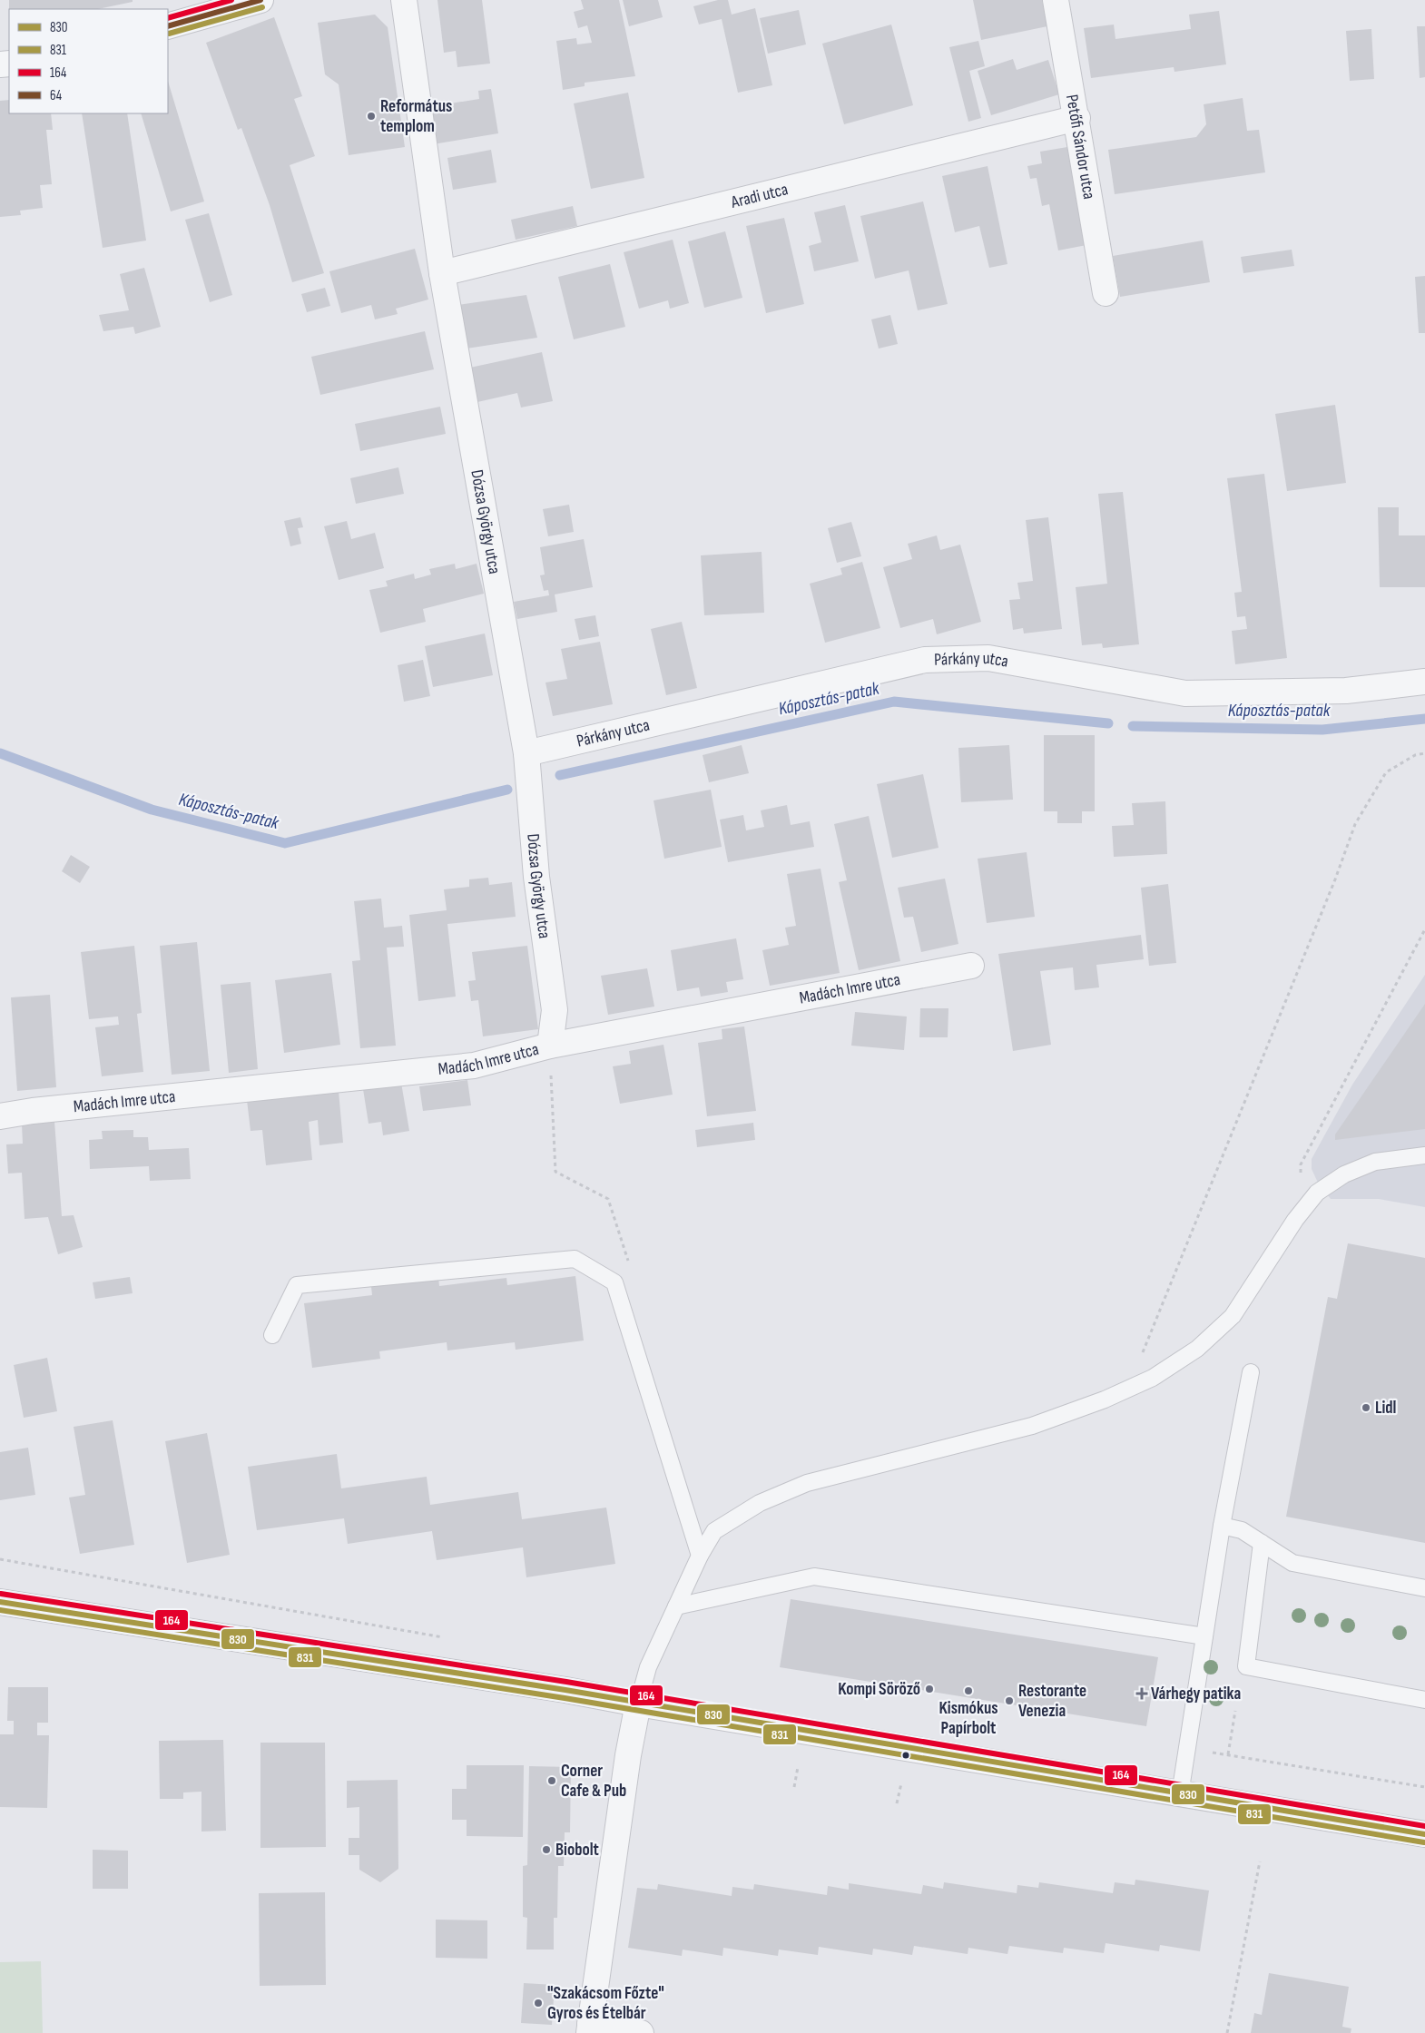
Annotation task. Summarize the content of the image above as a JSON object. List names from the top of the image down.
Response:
{
  "streets": {
    "street": [
      "Petőfi Sándor utca",
      "Aradi utca",
      "Dózsa György utca",
      "Párkány utca",
      "Madách Imre utca"
    ]
  },
  "crossings": [
    ["Petőfi Sándor utca", "Aradi utca"],
    ["Aradi utca", "Dózsa György utca"],
    ["Dózsa György utca", "Párkány utca"],
    ["Dózsa György utca", "Madách Imre utca"]
  ],
  "water": ["Káposztás-patak"],
  "places": {
    "other": [
      "Református templom",
      "Lidl",
      "Kompi Söröző",
      "Kismókus Papírbolt",
      "Restorante Venezia",
      "Corner Cafe & Pub",
      "Biobolt",
      "\"Szakácsom Főzte\" Gyros és Ételbár"
    ],
    "health": ["Várhegy patika"]
  },
  "lines": [
    "transit line 164",
    "transit line 64",
    "transit line 831",
    "transit line 830"
  ],
  "legend": [
    "830",
    "831",
    "164",
    "64"
  ]
}
